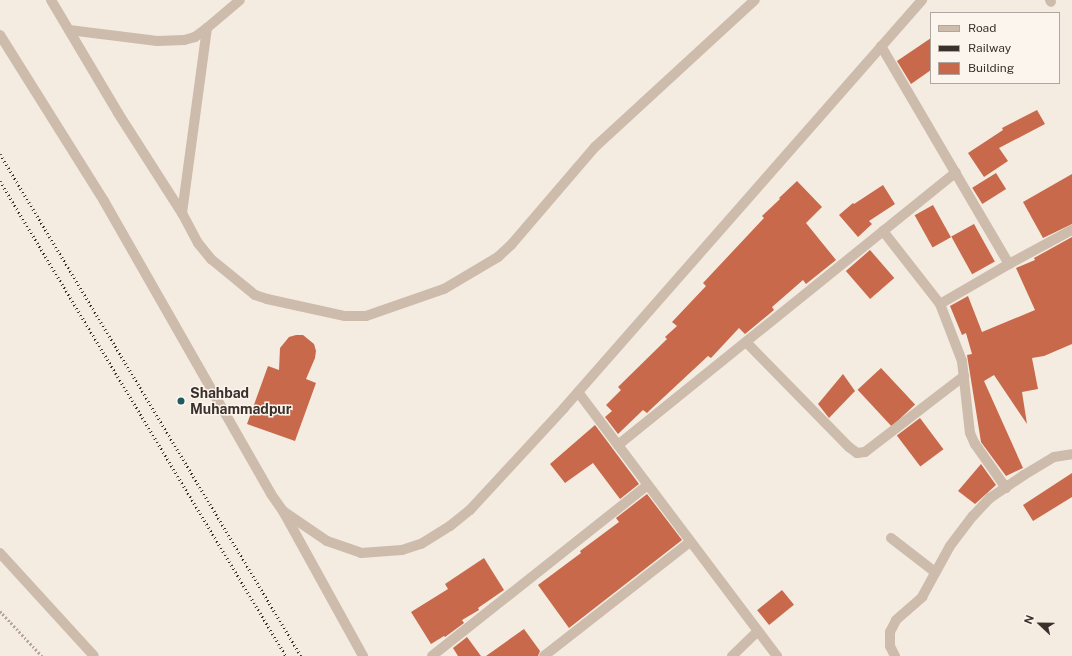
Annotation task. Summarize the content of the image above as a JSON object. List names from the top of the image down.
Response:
{
  "places": ["Shahbad Muhammadpur"],
  "legend": ["Road", "Railway", "Building"],
  "north": "left"
}
